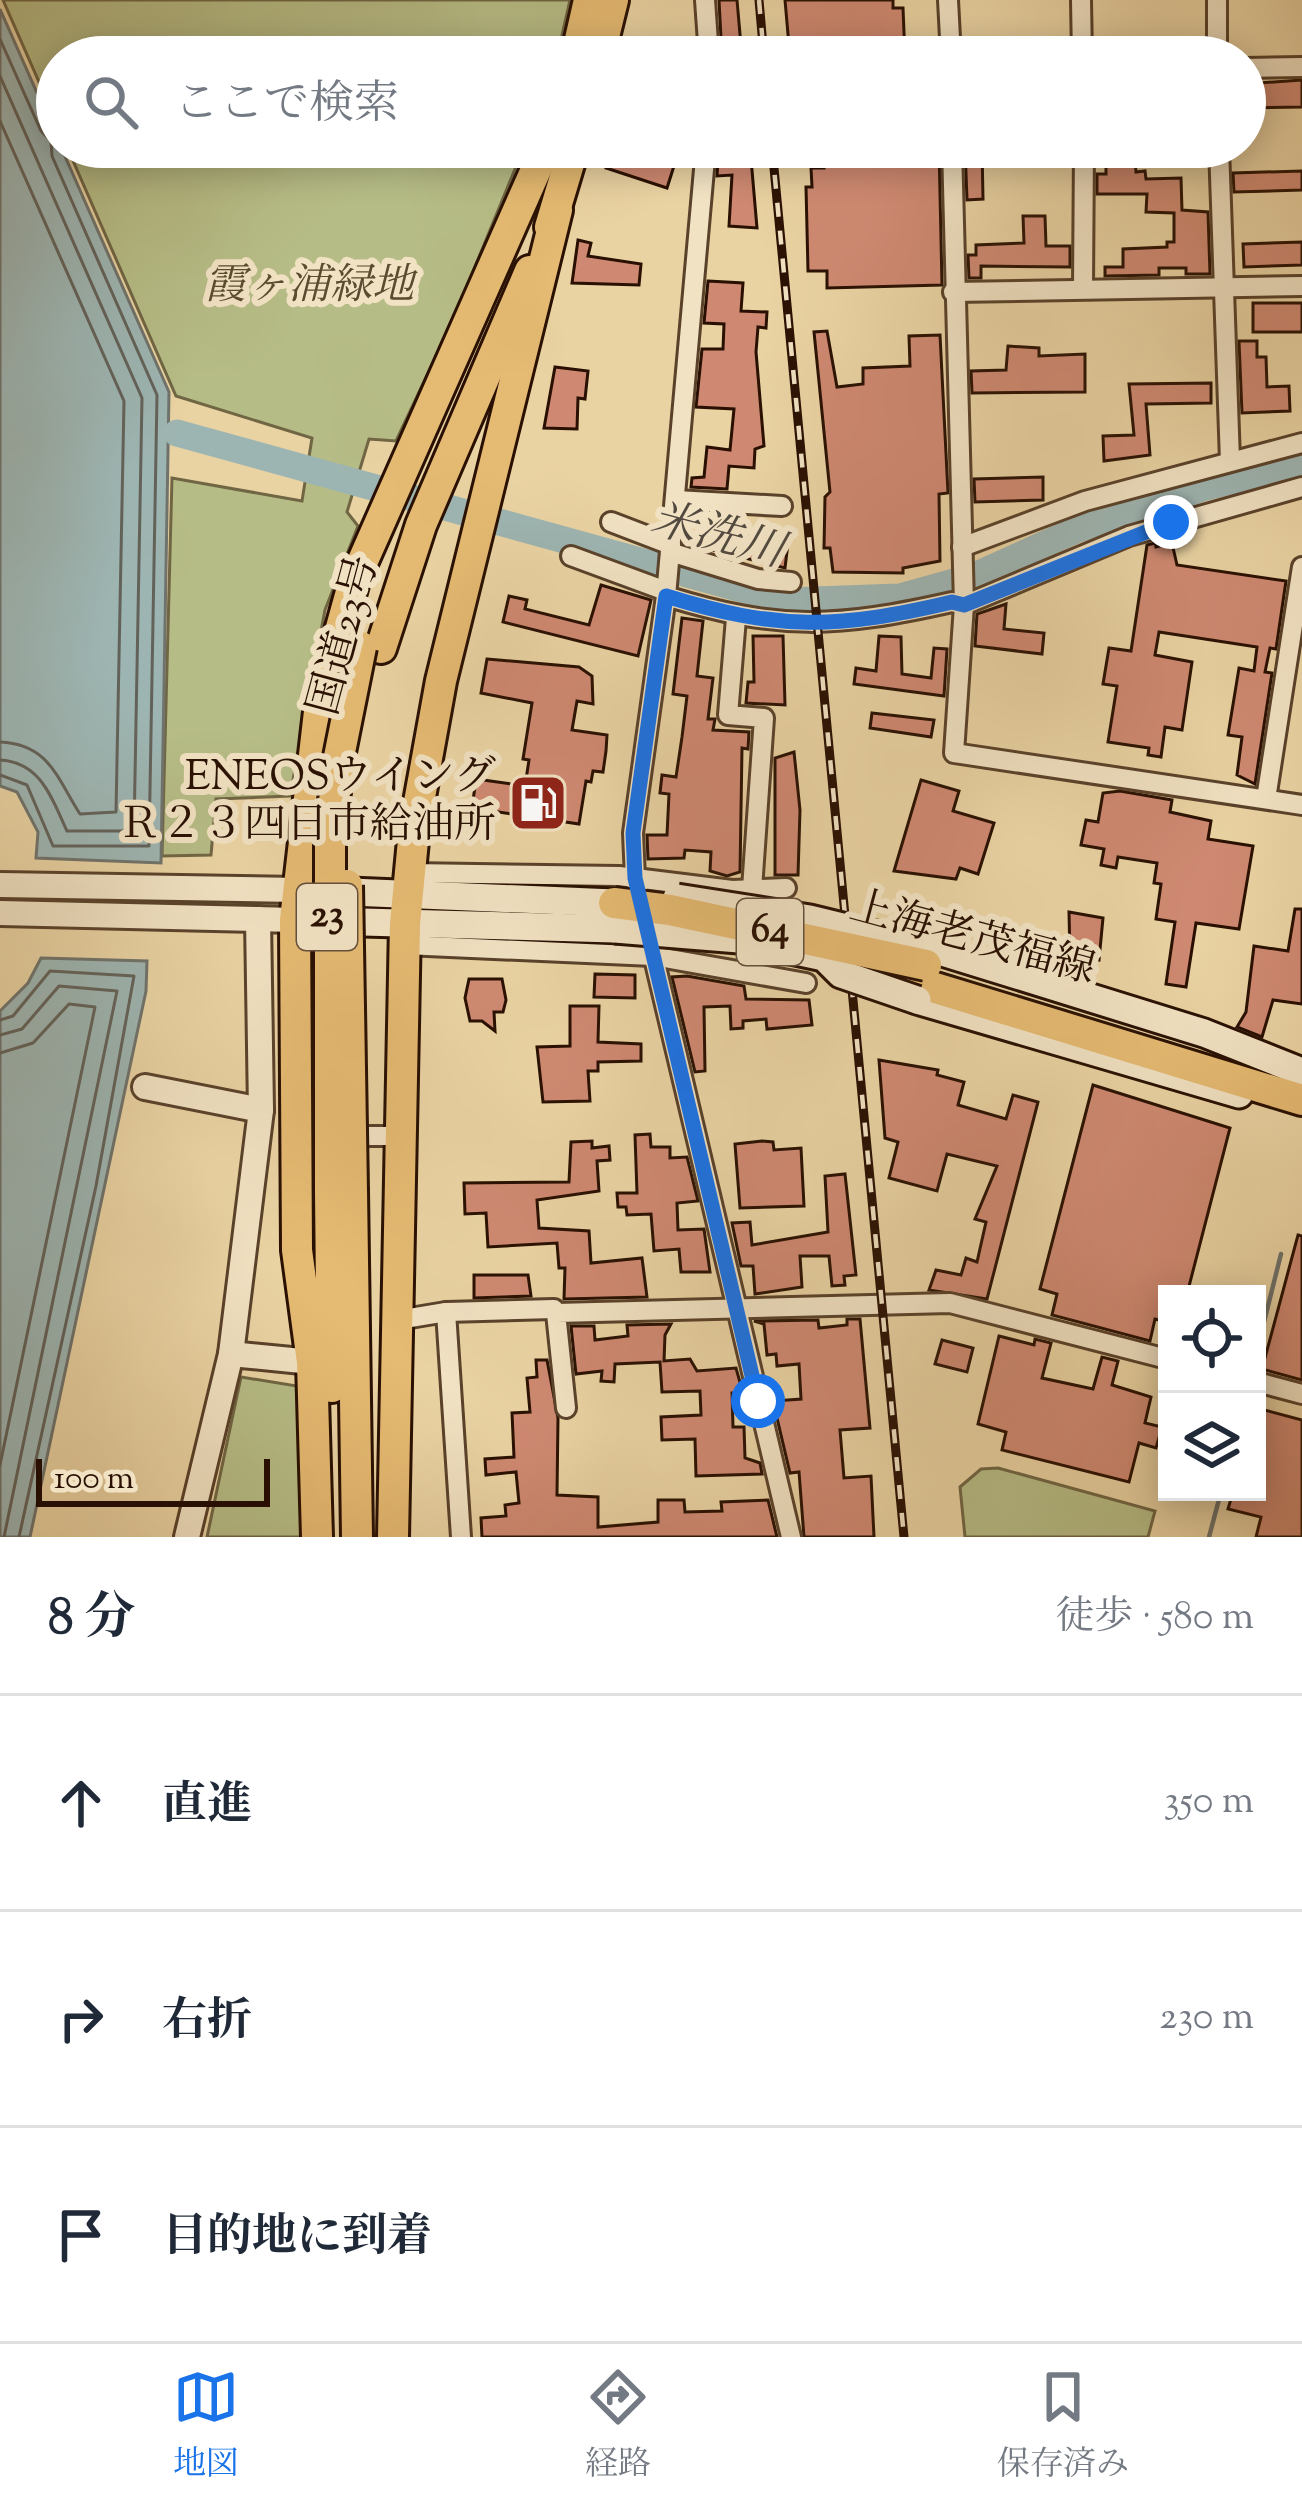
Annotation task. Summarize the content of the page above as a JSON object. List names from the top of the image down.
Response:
{
  "streets": {
    "main road": [
      "国道23号",
      "23",
      "64",
      "上海老茂福線"
    ]
  },
  "water": ["米洗川"],
  "parks": ["霞ヶ浦緑地"],
  "places": {
    "fuel station": ["ENEOSウイング Ｒ２３四日市給油所"]
  },
  "scale_bar": "100 m",
  "page": {
    "search": "ここで検索",
    "scale": "100 m",
    "heading": ["8 分", "徒歩 · 580 m"],
    "list": [
      ["直進", "350 m"],
      ["右折", "230 m"],
      "目的地に到着"
    ],
    "nav": ["地図", "経路", "保存済み"]
  }
}
